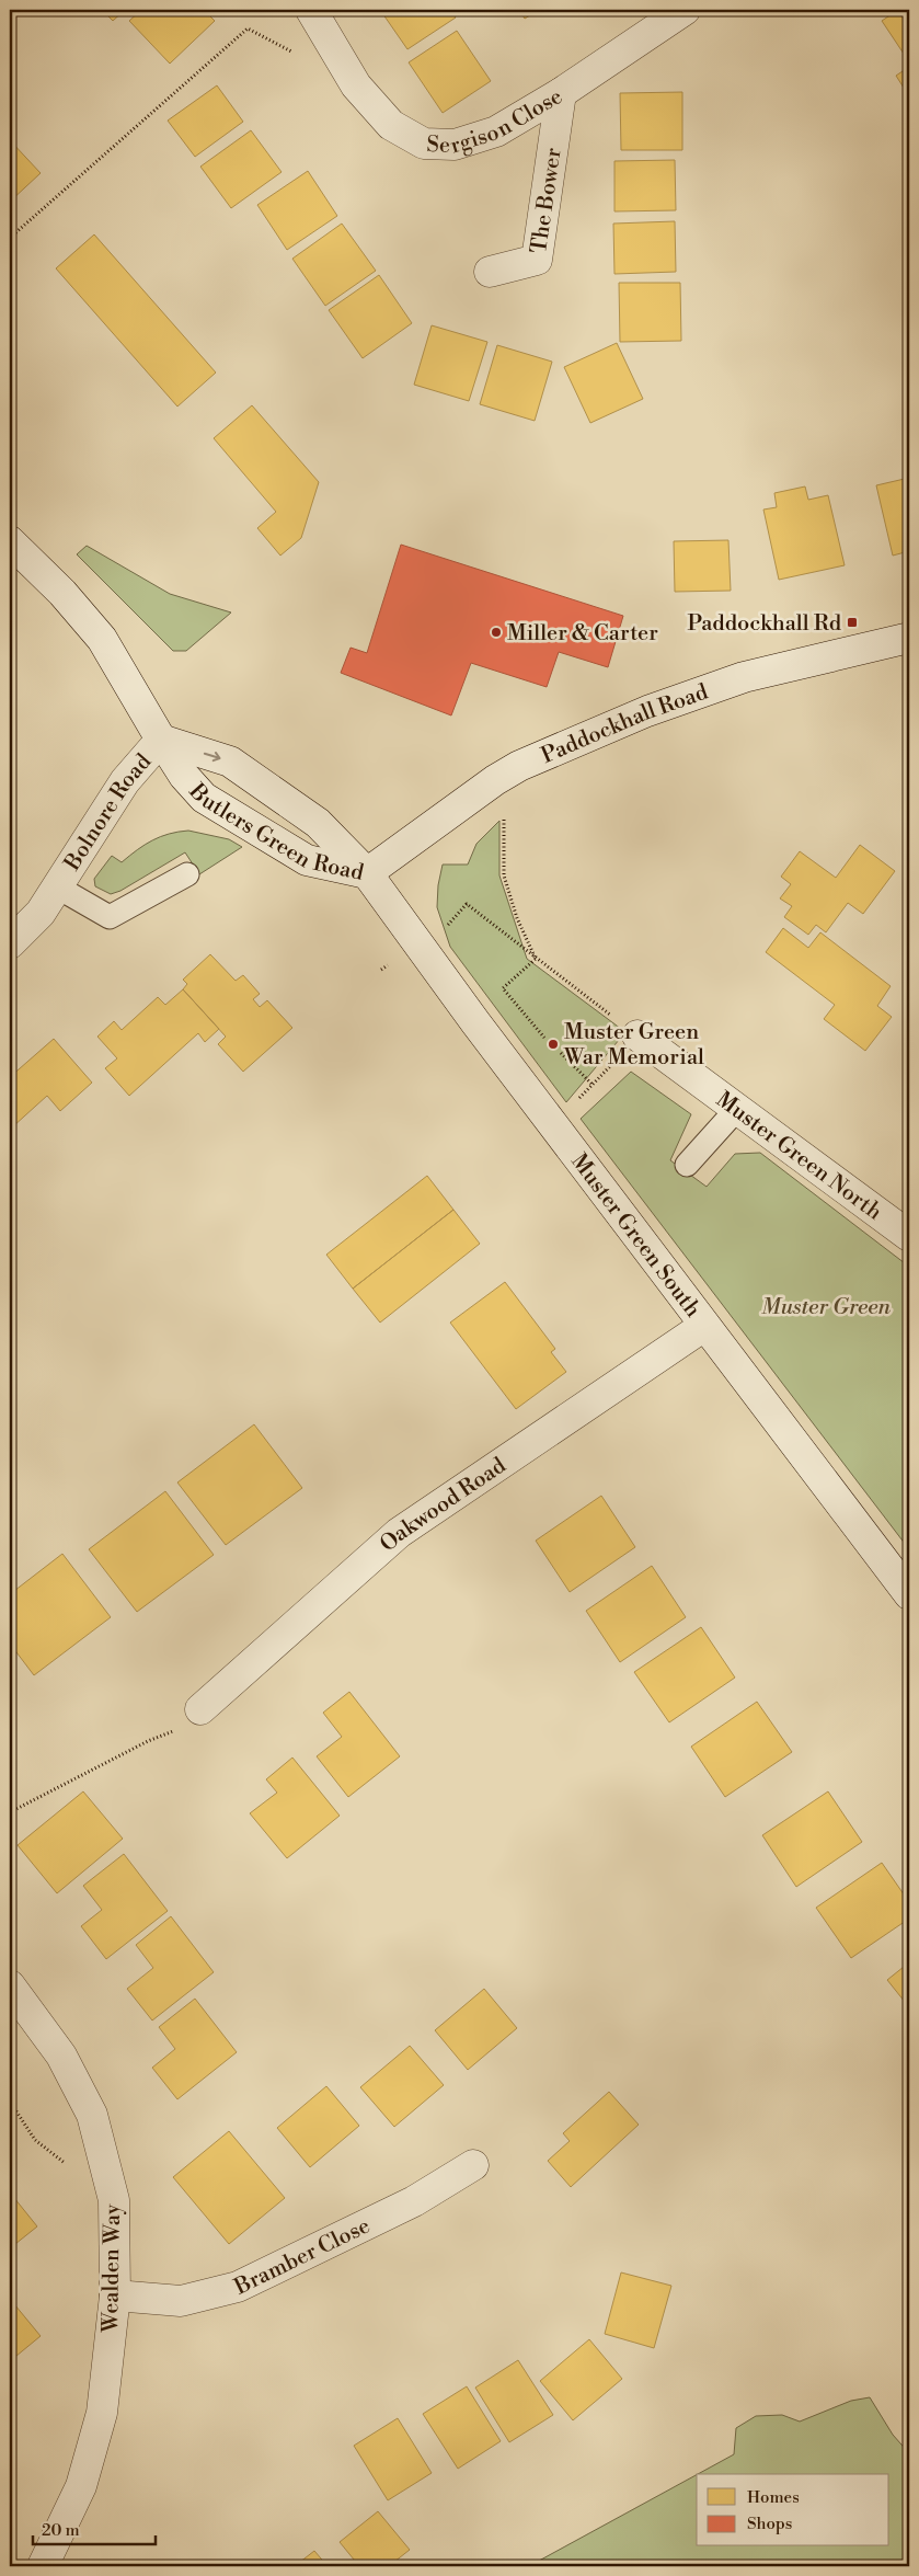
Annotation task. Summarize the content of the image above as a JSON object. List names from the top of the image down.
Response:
{
  "streets": {
    "street": [
      "Sergison Close",
      "The Bower",
      "Paddockhall Road",
      "Bolnore Road",
      "Butlers Green Road",
      "Muster Green North",
      "Muster Green South",
      "Oakwood Road",
      "Bramber Close",
      "Wealden Way"
    ]
  },
  "crossings": [
    ["Sergison Close", "The Bower"],
    ["Paddockhall Road", "Butlers Green Road"],
    ["Paddockhall Road", "Muster Green South"],
    ["Bolnore Road", "Butlers Green Road"],
    ["Butlers Green Road", "Muster Green South"],
    ["Muster Green South", "Oakwood Road"],
    ["Bramber Close", "Wealden Way"]
  ],
  "parks": ["Muster Green"],
  "places": {
    "transit": ["Paddockhall Rd"],
    "other": ["Miller & Carter", "Muster Green War Memorial"]
  },
  "legend": ["Homes", "Shops"],
  "scale_bar": "20 m"
}
